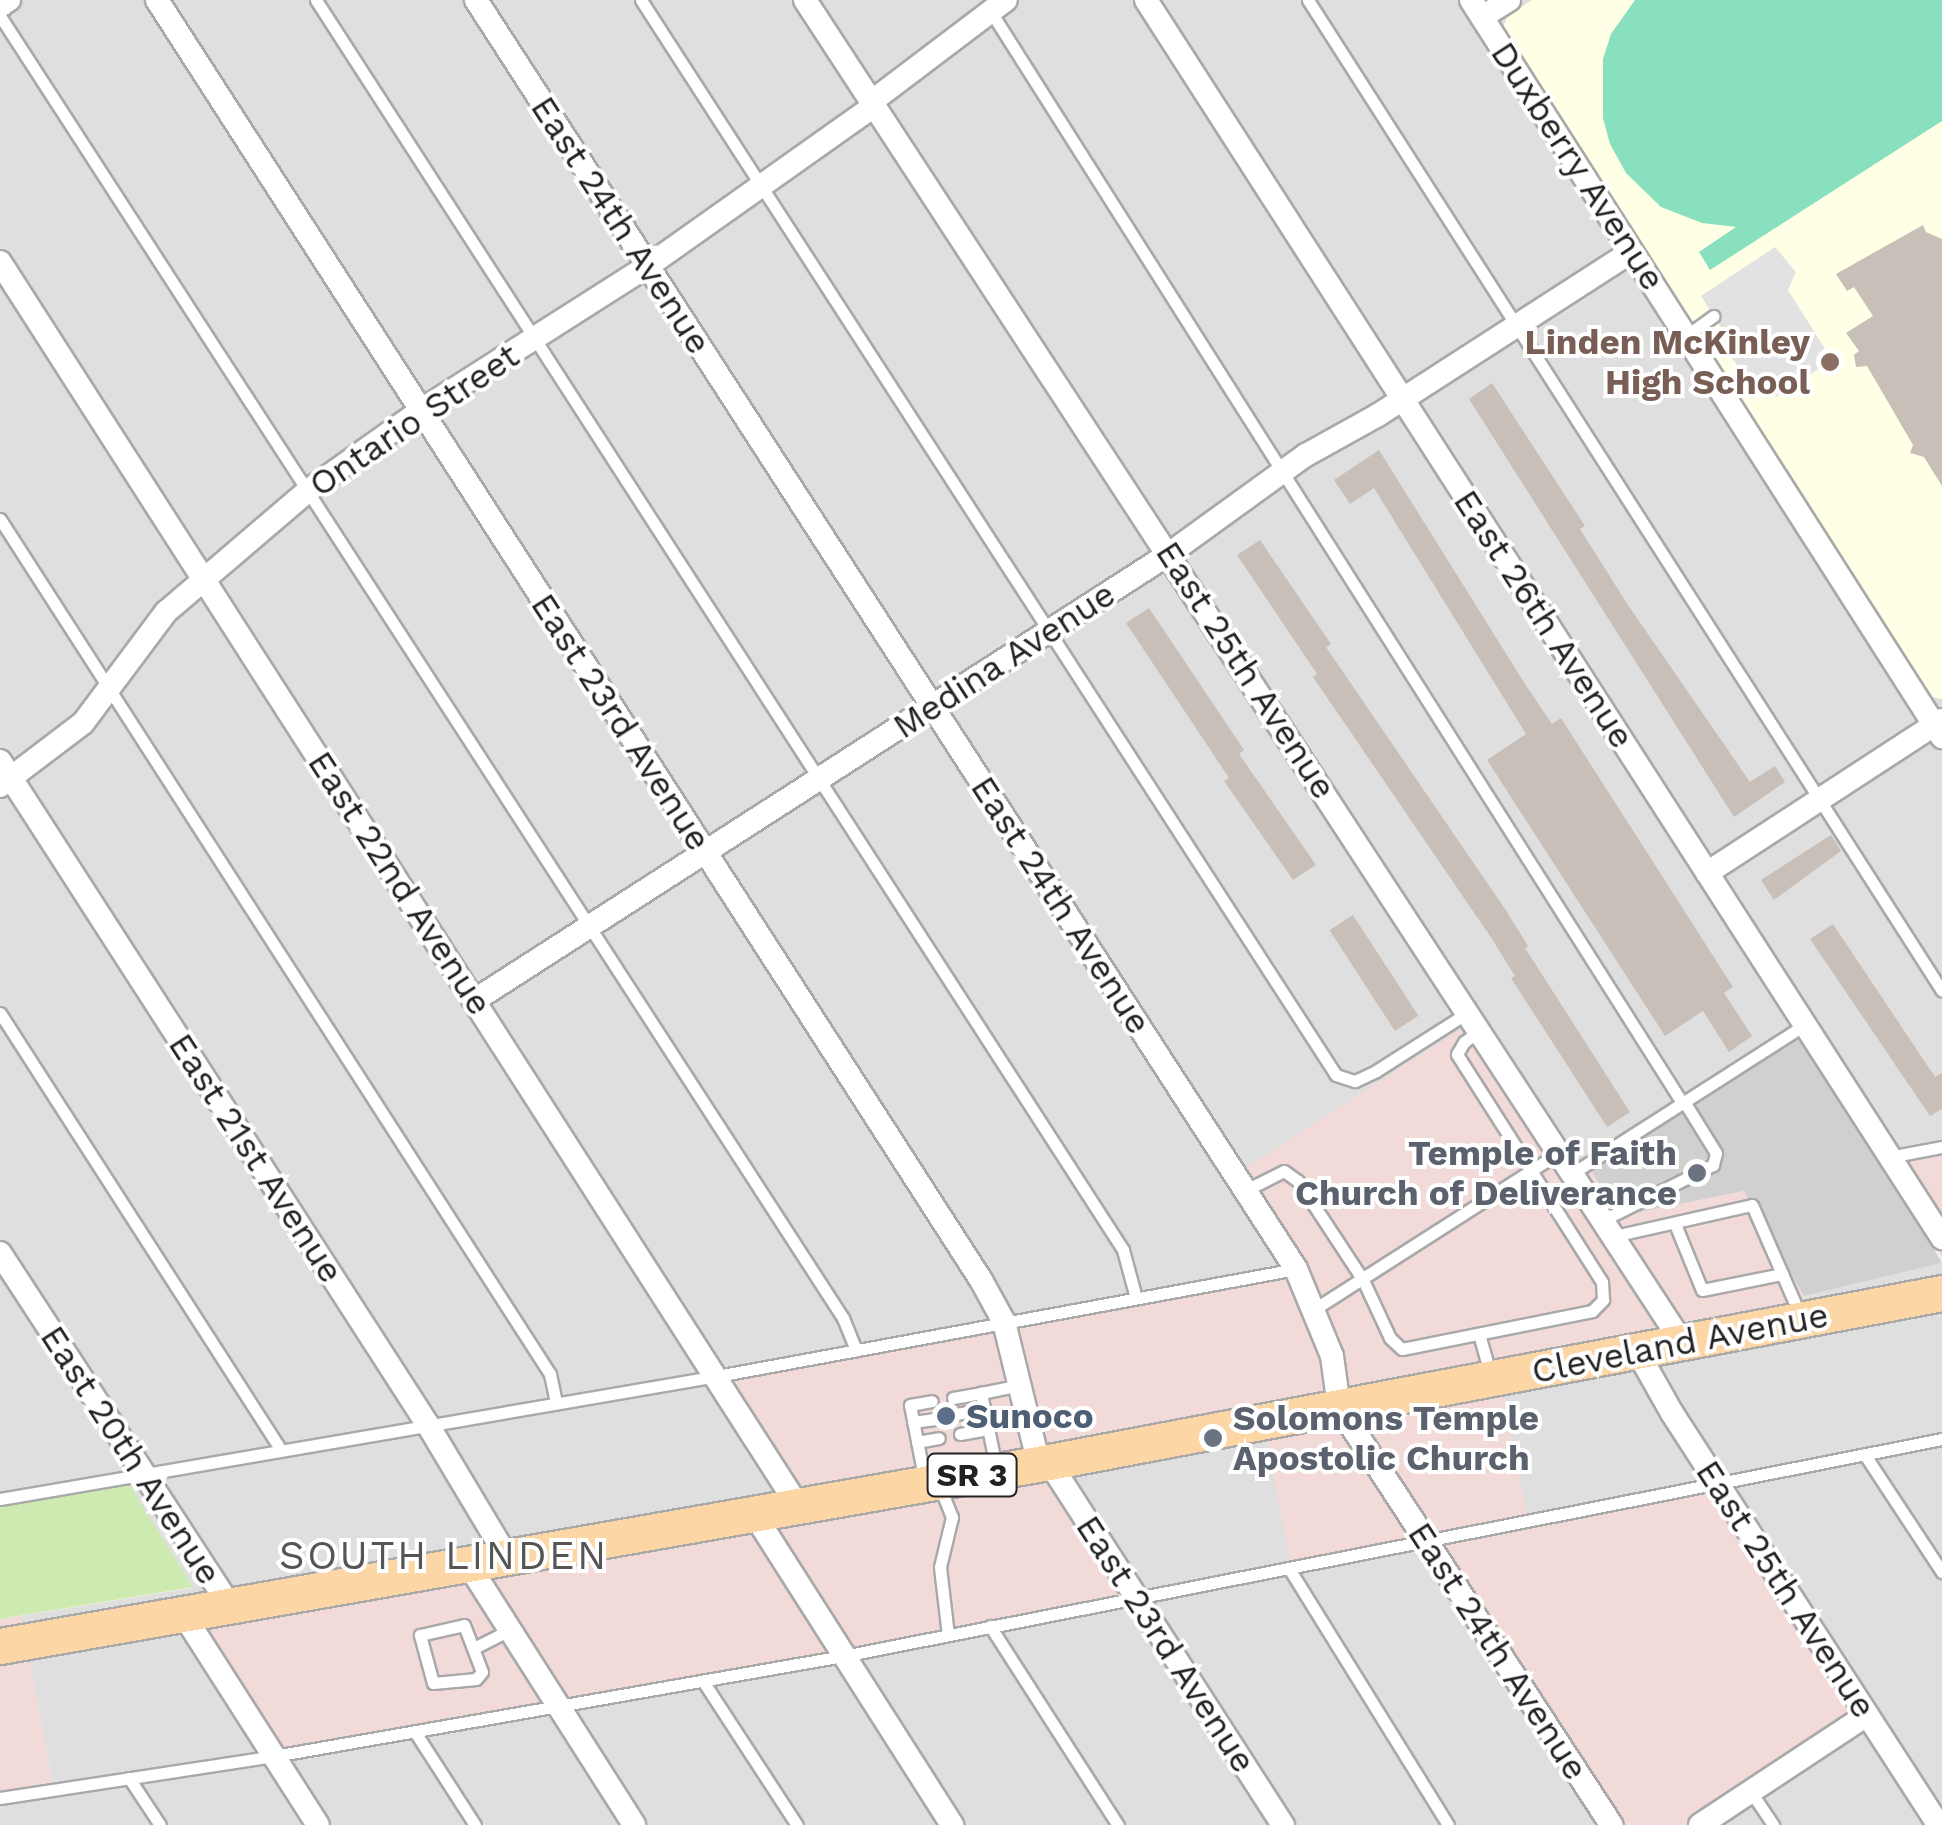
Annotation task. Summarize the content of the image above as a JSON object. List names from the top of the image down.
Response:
{
  "streets": {
    "main road": ["Cleveland Avenue", "SR 3"],
    "street": [
      "Duxberry Avenue",
      "East 24th Avenue",
      "Ontario Street",
      "East 26th Avenue",
      "Medina Avenue",
      "East 25th Avenue",
      "East 23rd Avenue",
      "East 22nd Avenue",
      "East 21st Avenue",
      "East 20th Avenue"
    ]
  },
  "crossings": [
    ["Duxberry Avenue", "Medina Avenue"],
    ["East 24th Avenue", "Ontario Street"],
    ["East 24th Avenue", "Medina Avenue"],
    ["East 24th Avenue", "Cleveland Avenue"],
    ["Ontario Street", "East 25th Avenue"],
    ["Ontario Street", "East 23rd Avenue"],
    ["Ontario Street", "East 22nd Avenue"],
    ["Ontario Street", "East 21st Avenue"],
    ["East 26th Avenue", "Medina Avenue"],
    ["Medina Avenue", "East 25th Avenue"],
    ["Medina Avenue", "East 23rd Avenue"],
    ["Medina Avenue", "East 22nd Avenue"],
    ["East 25th Avenue", "Cleveland Avenue"],
    ["East 23rd Avenue", "Cleveland Avenue"],
    ["East 22nd Avenue", "Cleveland Avenue"],
    ["East 21st Avenue", "Cleveland Avenue"],
    ["Cleveland Avenue", "East 20th Avenue"]
  ],
  "districts": ["SOUTH LINDEN"],
  "places": [
    "Linden McKinley High School",
    "Temple of Faith Church of Deliverance",
    "Sunoco",
    "Solomons Temple Apostolic Church"
  ]
}
